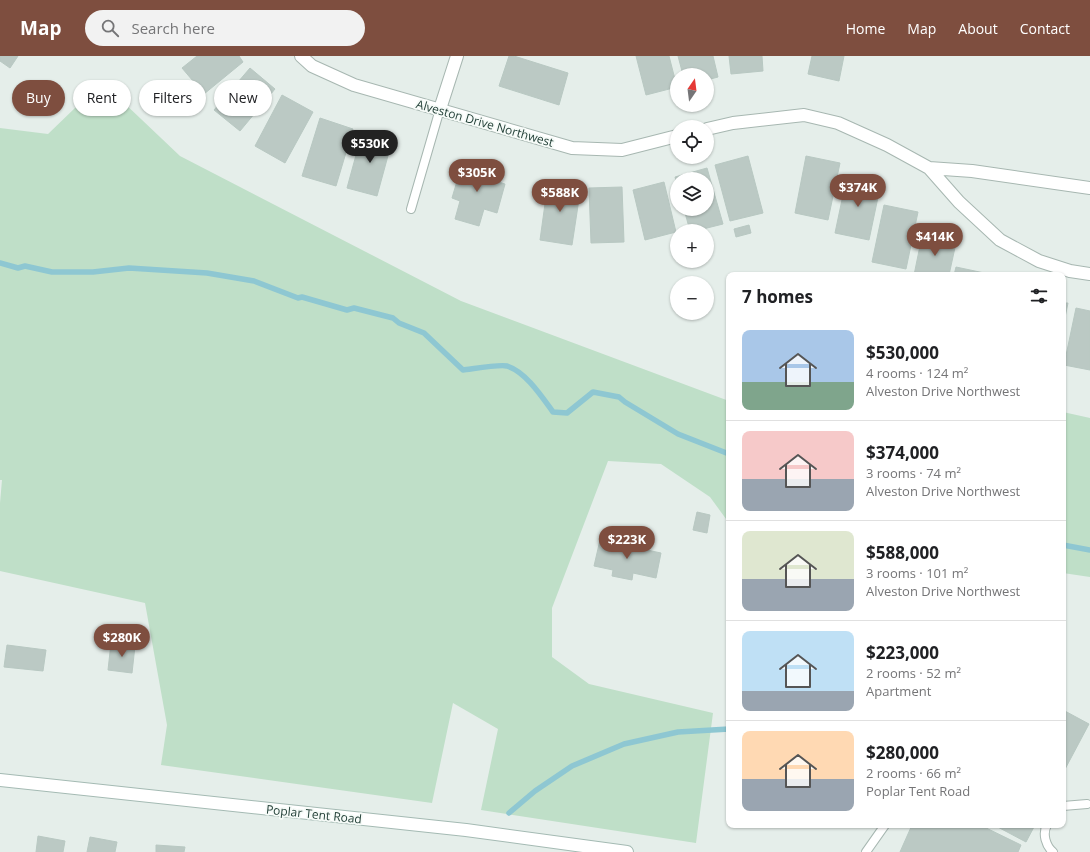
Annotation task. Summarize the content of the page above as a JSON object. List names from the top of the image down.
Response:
{
  "streets": {
    "street": ["Alveston Drive Northwest", "Poplar Tent Road"]
  },
  "north": "top",
  "page": {
    "header": "Map",
    "search": "Search here",
    "nav": [
      "Home",
      "Map",
      "About",
      "Contact"
    ],
    "map_buttons": ["+", "−"],
    "chip": [
      "Buy",
      "Rent",
      "Filters",
      "New"
    ],
    "price": [
      "$530K",
      "$305K",
      "$374K",
      "$588K",
      "$414K",
      "$223K",
      "$280K"
    ],
    "heading": "7 homes",
    "list": [
      {
        "name": "$530,000",
        "note": "4 rooms · 124 m² · Alveston Drive Northwest"
      },
      {
        "name": "$374,000",
        "note": "3 rooms · 74 m² · Alveston Drive Northwest"
      },
      {
        "name": "$588,000",
        "note": "3 rooms · 101 m² · Alveston Drive Northwest"
      },
      {
        "name": "$223,000",
        "note": "2 rooms · 52 m² · Apartment"
      },
      {
        "name": "$280,000",
        "note": "2 rooms · 66 m² · Poplar Tent Road"
      }
    ]
  }
}
